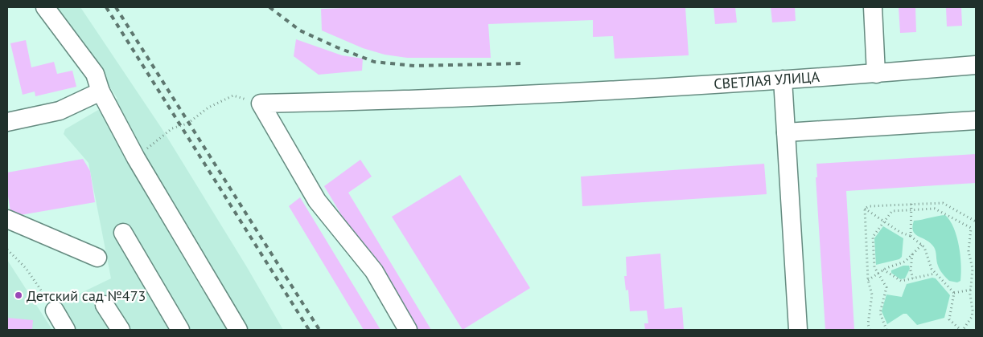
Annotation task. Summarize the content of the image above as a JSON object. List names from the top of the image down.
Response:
{
  "streets": {
    "street": ["СВЕТЛАЯ УЛИЦА"]
  },
  "places": ["Детский сад №473"]
}
